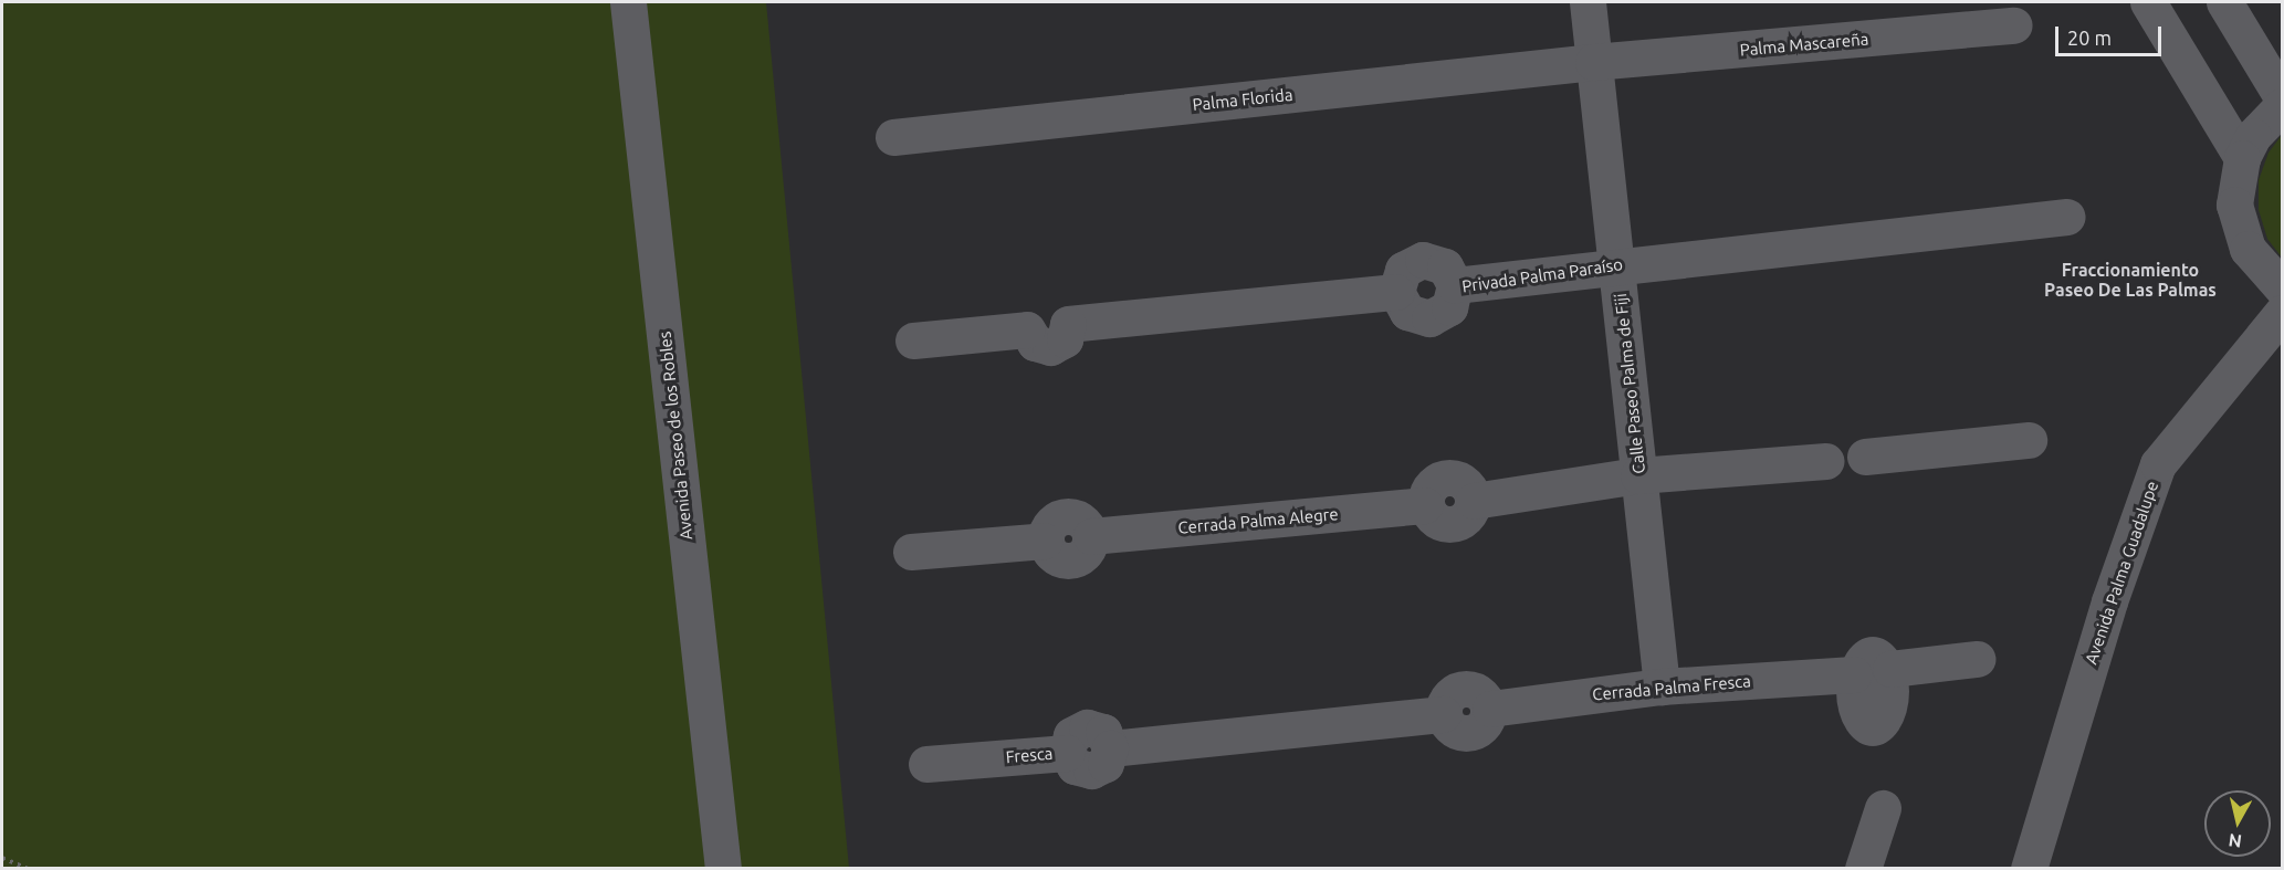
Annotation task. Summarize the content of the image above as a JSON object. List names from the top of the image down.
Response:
{
  "streets": {
    "street": [
      "Palma Mascareña",
      "Palma Florida",
      "Privada Palma Paraíso",
      "Calle Paseo Palma de Fiji",
      "Avenida Paseo de los Robles",
      "Cerrada Palma Alegre",
      "Avenida Palma Guadalupe",
      "Cerrada Palma Fresca",
      "Fresca"
    ]
  },
  "crossings": [
    ["Palma Mascareña", "Palma Florida"],
    ["Palma Mascareña", "Calle Paseo Palma de Fiji"],
    ["Palma Florida", "Calle Paseo Palma de Fiji"],
    ["Privada Palma Paraíso", "Calle Paseo Palma de Fiji"],
    ["Calle Paseo Palma de Fiji", "Cerrada Palma Alegre"],
    ["Calle Paseo Palma de Fiji", "Cerrada Palma Fresca"],
    ["Cerrada Palma Fresca", "Fresca"]
  ],
  "districts": ["Fraccionamiento Paseo De Las Palmas"],
  "scale_bar": "20 m",
  "north": "bottom"
}
